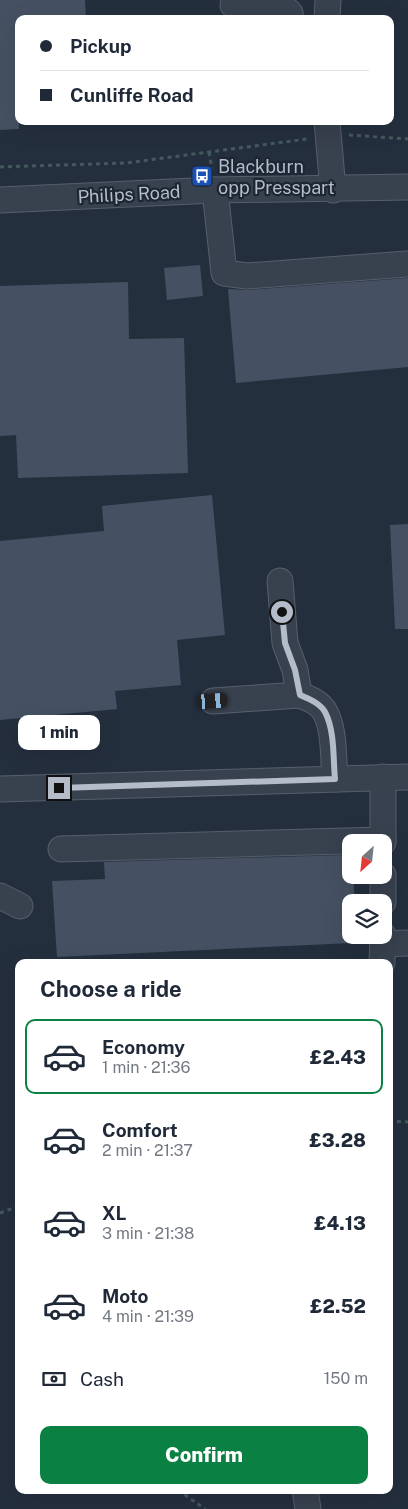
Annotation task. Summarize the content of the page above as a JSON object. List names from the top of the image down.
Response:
{
  "streets": {
    "street": ["Philips Road"]
  },
  "places": {
    "bus stop": ["Blackburn opp Presspart"]
  },
  "north": "bottom left",
  "page": {
    "banner": ["Pickup", "Cunliffe Road"],
    "bubble": "1 min",
    "heading": "Choose a ride",
    "list": [
      {
        "name": "Economy",
        "note": "1 min · 21:36",
        "value": "£2.43"
      },
      {
        "name": "Comfort",
        "note": "2 min · 21:37",
        "value": "£3.28"
      },
      {
        "name": "XL",
        "note": "3 min · 21:38",
        "value": "£4.13"
      },
      {
        "name": "Moto",
        "note": "4 min · 21:39",
        "value": "£2.52"
      }
    ],
    "pay": ["Cash", "150 m"],
    "buttons": "Confirm"
  }
}
